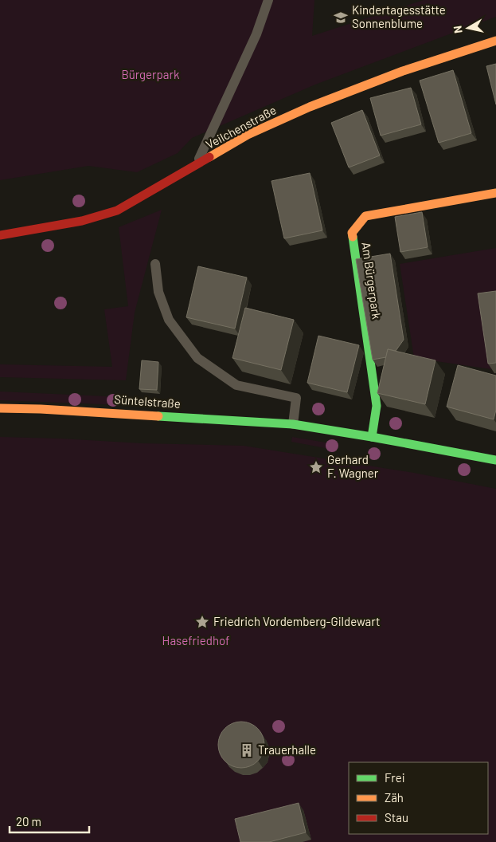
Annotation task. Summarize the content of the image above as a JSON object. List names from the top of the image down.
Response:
{
  "streets": {
    "street": ["Veilchenstraße", "Am Bürgerpark", "Süntelstraße"]
  },
  "crossings": [
    ["Am Bürgerpark", "Süntelstraße"]
  ],
  "parks": ["Bürgerpark", "Hasefriedhof"],
  "places": {
    "school or university": ["Kindertagesstätte Sonnenblume"],
    "place": ["Gerhard F. Wagner", "Friedrich Vordemberg-Gildewart"],
    "building": ["Trauerhalle"]
  },
  "legend": ["Frei", "Zäh", "Stau"],
  "scale_bar": "20 m",
  "north": "left"
}
